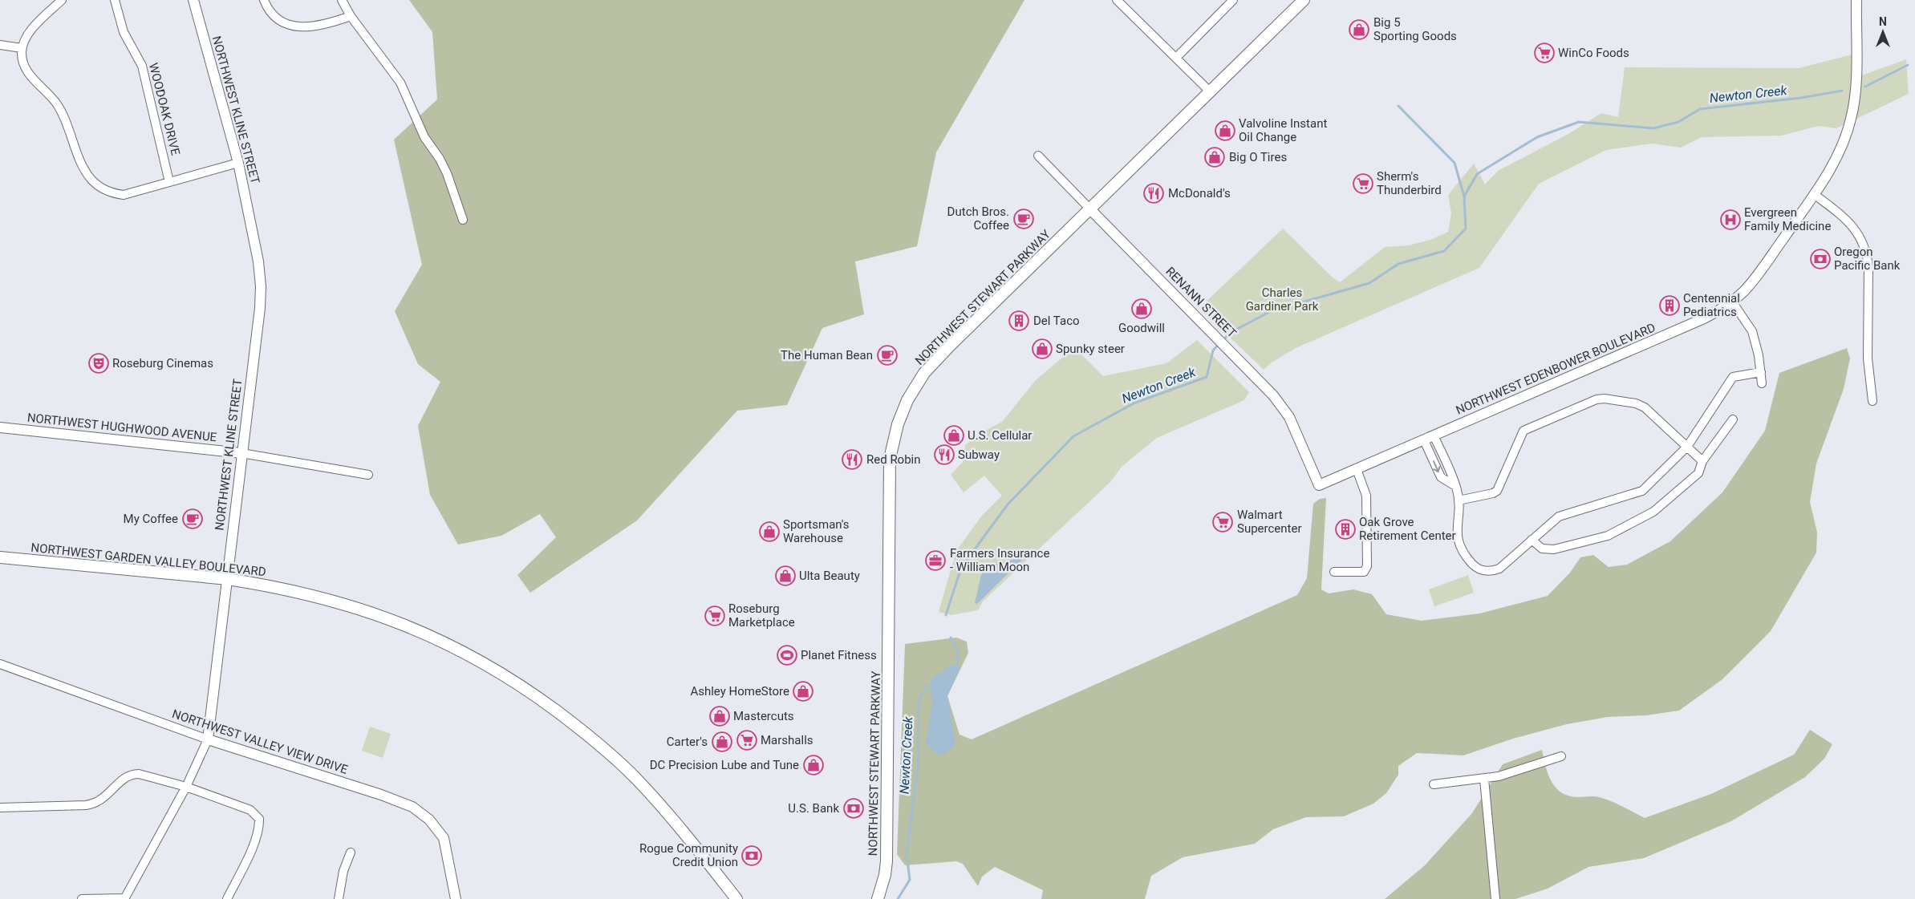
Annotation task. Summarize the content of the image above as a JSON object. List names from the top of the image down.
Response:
{
  "streets": {
    "main road": ["NORTHWEST STEWART PARKWAY", "NORTHWEST GARDEN VALLEY BOULEVARD"],
    "street": [
      "WOODOAK DRIVE",
      "NORTHWEST KLINE STREET",
      "RENANN STREET",
      "NORTHWEST EDENBOWER BOULEVARD",
      "NORTHWEST HUGHWOOD AVENUE",
      "NORTHWEST VALLEY VIEW DRIVE"
    ]
  },
  "crossings": [
    ["NORTHWEST KLINE STREET", "NORTHWEST HUGHWOOD AVENUE"],
    ["NORTHWEST KLINE STREET", "NORTHWEST GARDEN VALLEY BOULEVARD"],
    ["NORTHWEST KLINE STREET", "NORTHWEST VALLEY VIEW DRIVE"],
    ["NORTHWEST STEWART PARKWAY", "RENANN STREET"],
    ["RENANN STREET", "NORTHWEST EDENBOWER BOULEVARD"]
  ],
  "water": ["Newton Creek"],
  "parks": ["Charles Gardiner Park"],
  "places": {
    "shop": [
      "Big 5 Sporting Goods",
      "Valvoline Instant Oil Change",
      "Big O Tires",
      "Goodwill",
      "Spunky steer",
      "U.S. Cellular",
      "Sportsman's Warehouse",
      "Ulta Beauty",
      "Ashley HomeStore",
      "Mastercuts",
      "Carter's",
      "DC Precision Lube and Tune"
    ],
    "supermarket": [
      "WinCo Foods",
      "Sherm's Thunderbird",
      "Walmart Supercenter",
      "Roseburg Marketplace",
      "Marshalls"
    ],
    "restaurant": ["McDonald's", "Subway", "Red Robin"],
    "cafe": ["Dutch Bros. Coffee", "The Human Bean", "My Coffee"],
    "hospital": ["Evergreen Family Medicine"],
    "bank": ["Oregon Pacific Bank", "U.S. Bank", "Rogue Community Credit Union"],
    "building": ["Centennial Pediatrics", "Del Taco", "Oak Grove Retirement Center"],
    "theatre": ["Roseburg Cinemas"],
    "office": ["Farmers Insurance - William Moon"],
    "sports": ["Planet Fitness"]
  },
  "north": "top"
}
